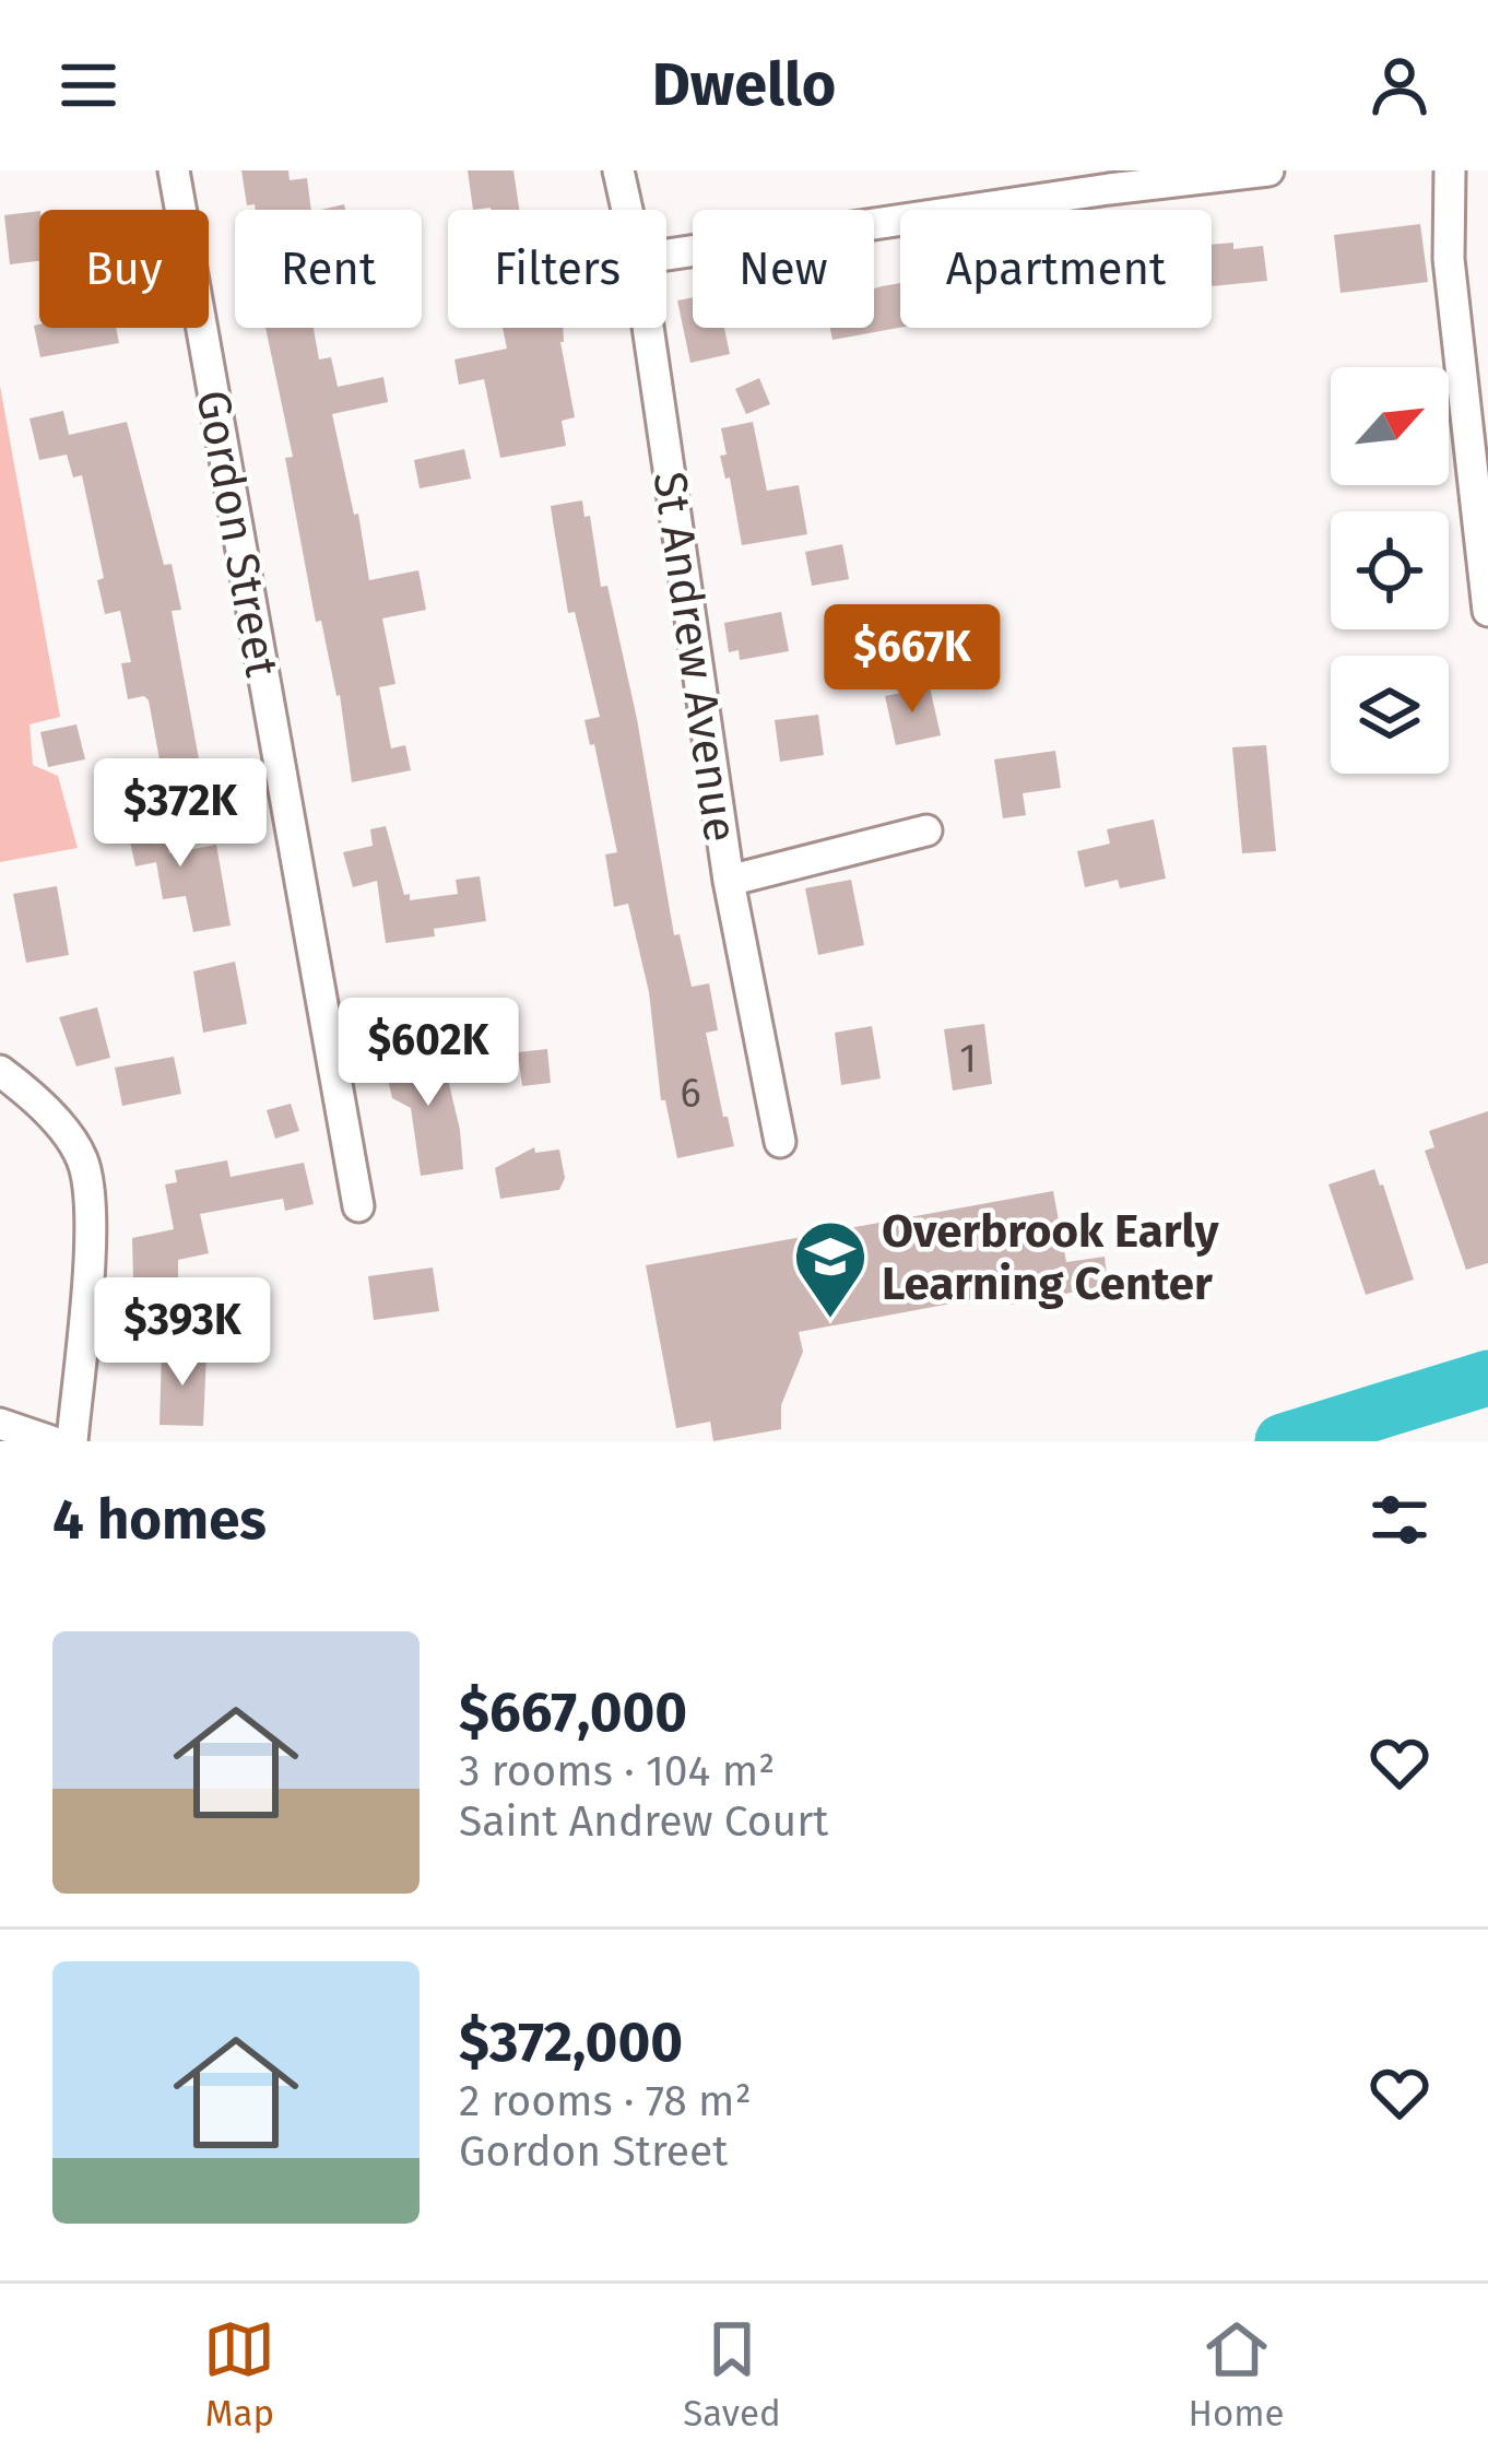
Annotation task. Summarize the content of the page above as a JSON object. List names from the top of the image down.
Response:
{
  "streets": {
    "street": ["Gordon Street", "St Andrew Avenue"]
  },
  "places": {
    "school or university": ["Overbrook Early Learning Center"]
  },
  "house_numbers": ["1", "6"],
  "north": "top right",
  "page": {
    "header": "Dwello",
    "chip": [
      "Buy",
      "Rent",
      "Filters",
      "New",
      "Apartment"
    ],
    "price": [
      "$667K",
      "$372K",
      "$602K",
      "$393K"
    ],
    "heading": "4 homes",
    "list": [
      {
        "name": "$667,000",
        "note": "3 rooms · 104 m² · Saint Andrew Court"
      },
      {
        "name": "$372,000",
        "note": "2 rooms · 78 m² · Gordon Street"
      }
    ],
    "tabs": ["Map", "Saved", "Home"]
  }
}
